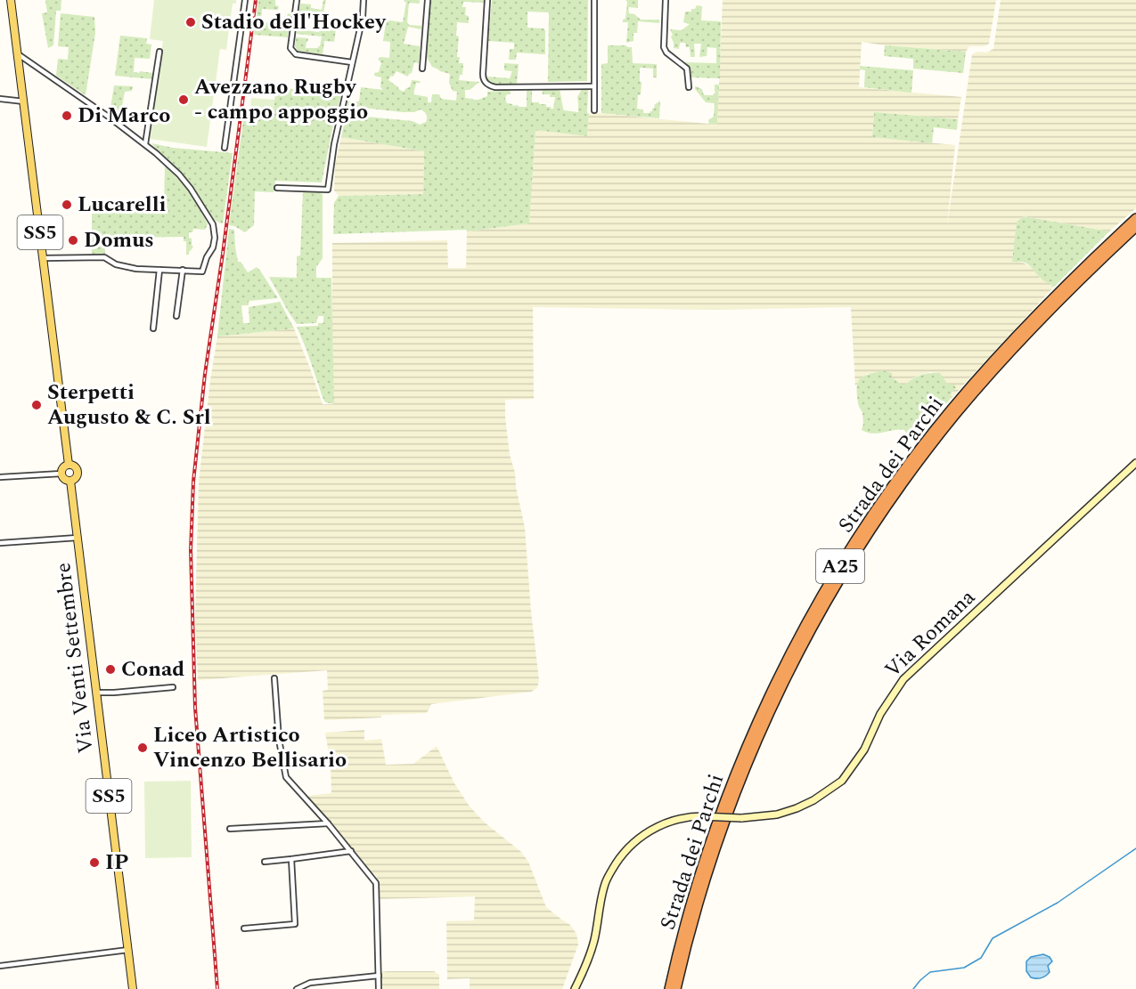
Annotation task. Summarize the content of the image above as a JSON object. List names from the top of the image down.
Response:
{
  "streets": {
    "highway": ["Strada dei Parchi", "A25"],
    "main road": ["SS5", "Via Romana", "Via Venti Settembre"]
  },
  "crossings": [
    ["SS5", "Via Venti Settembre"]
  ],
  "places": [
    "Stadio dell'Hockey",
    "Avezzano Rugby - campo appoggio",
    "Di Marco",
    "Lucarelli",
    "Domus",
    "Sterpetti Augusto & C. Srl",
    "Conad",
    "Liceo Artistico Vincenzo Bellisario",
    "IP"
  ]
}
